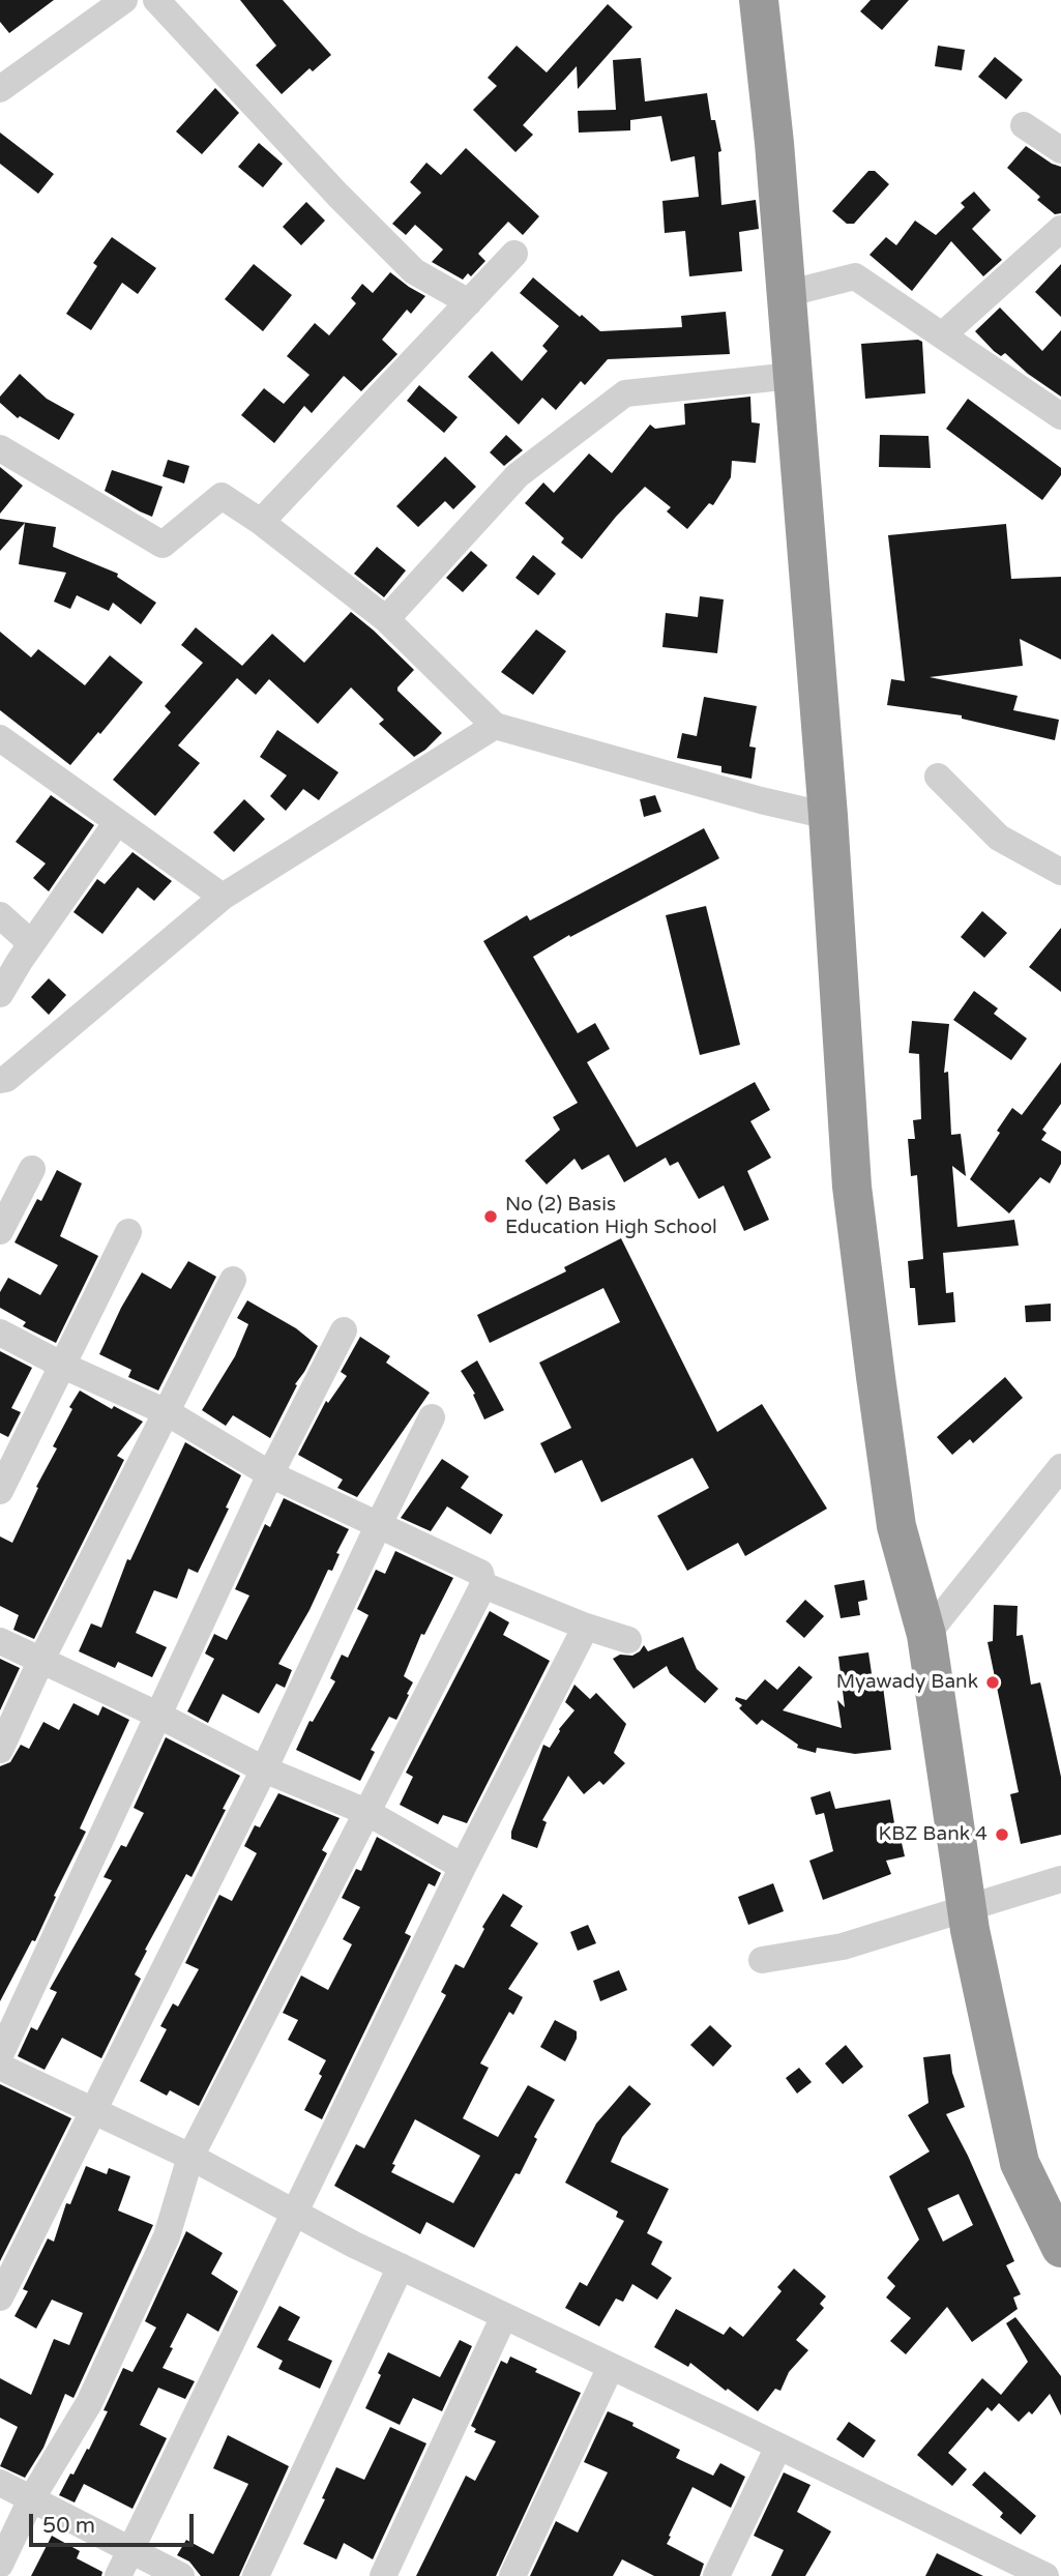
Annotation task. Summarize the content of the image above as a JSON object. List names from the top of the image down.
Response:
{
  "places": ["No (2) Basis Education High School", "Myawady Bank", "KBZ Bank 4"],
  "scale_bar": "50 m"
}
